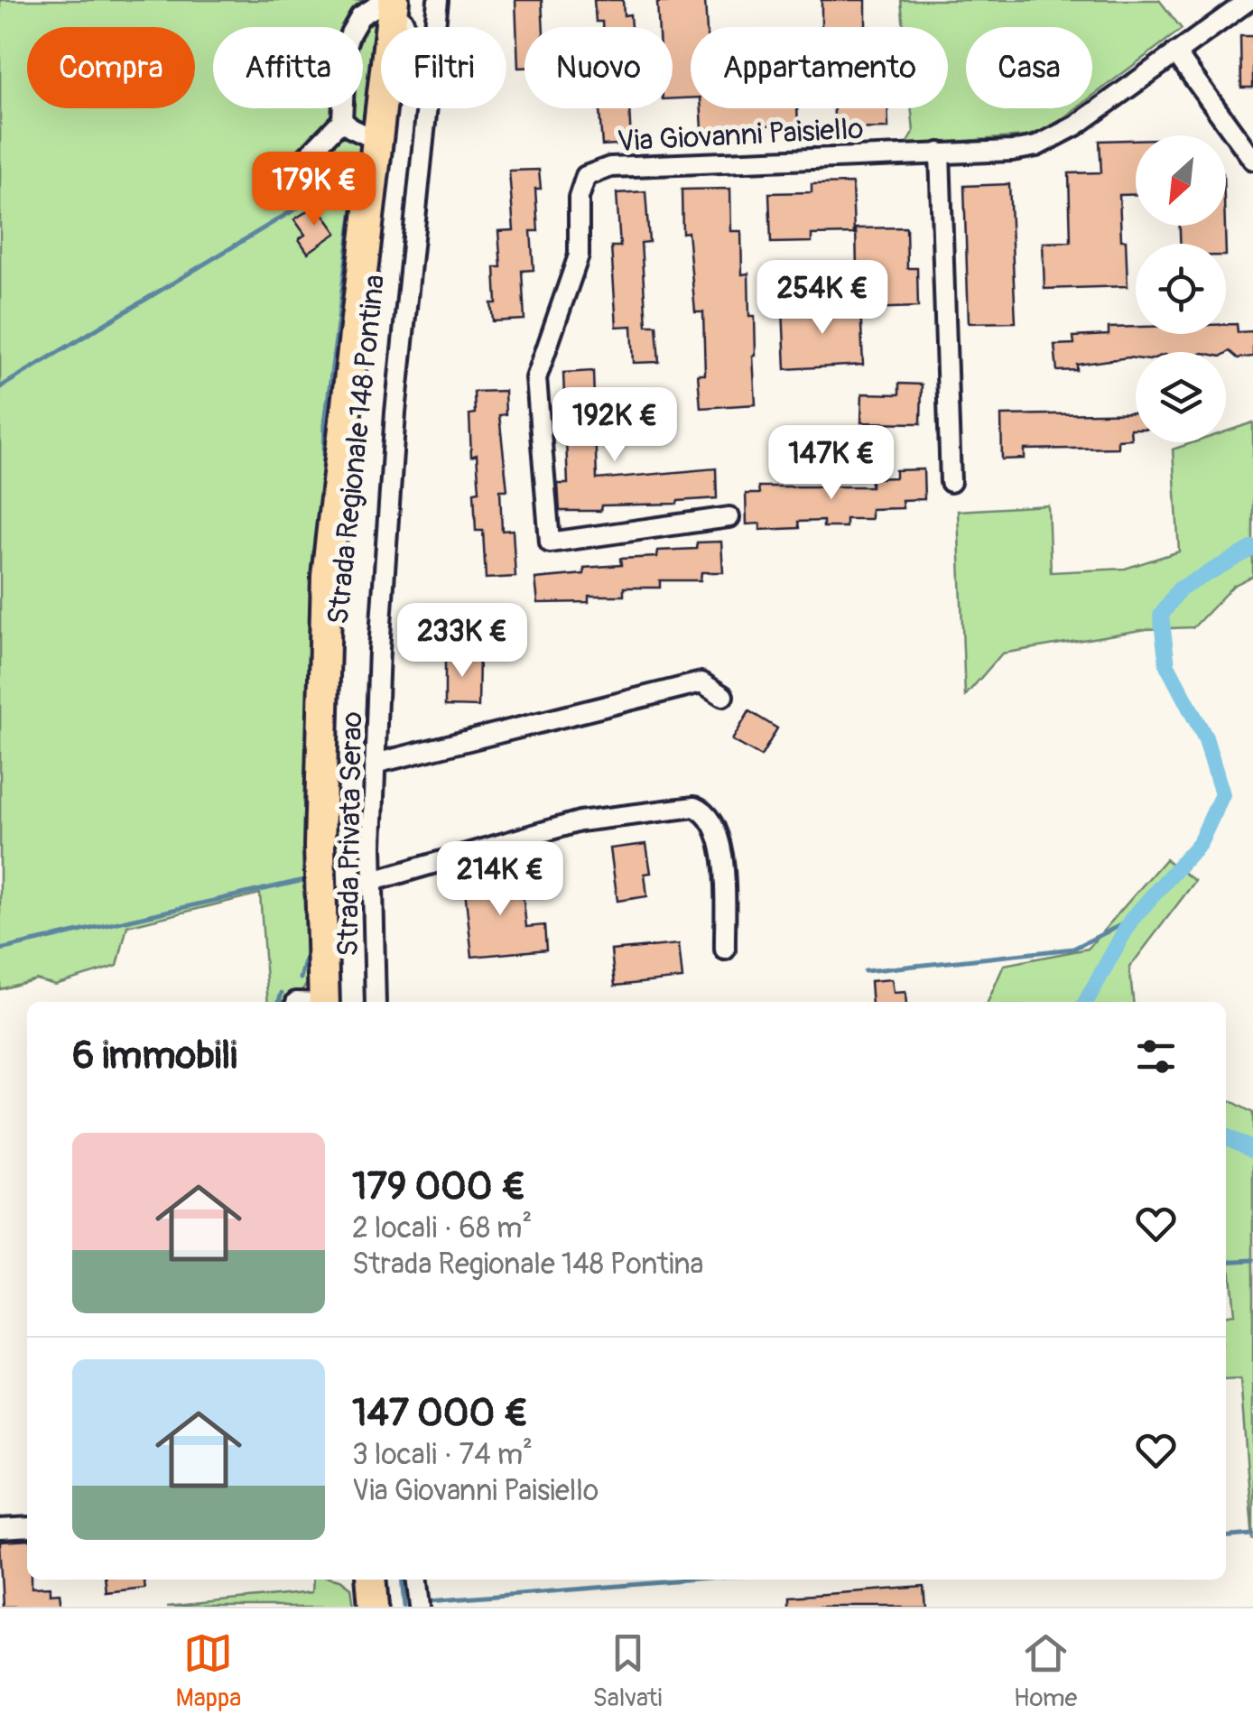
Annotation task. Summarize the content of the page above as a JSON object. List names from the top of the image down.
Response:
{
  "streets": {
    "main road": ["Strada Regionale 148 Pontina"],
    "street": ["Via Giovanni Paisiello", "Strada Privata Serao"]
  },
  "crossings": [
    ["Strada Regionale 148 Pontina", "Strada Privata Serao"]
  ],
  "north": "bottom left",
  "page": {
    "chip": [
      "Compra",
      "Affitta",
      "Filtri",
      "Nuovo",
      "Appartamento",
      "Casa"
    ],
    "price": [
      "179K €",
      "254K €",
      "192K €",
      "147K €",
      "233K €",
      "214K €"
    ],
    "heading": "6 immobili",
    "list": [
      {
        "name": "179 000 €",
        "note": "2 locali · 68 m² · Strada Regionale 148 Pontina"
      },
      {
        "name": "147 000 €",
        "note": "3 locali · 74 m² · Via Giovanni Paisiello"
      }
    ],
    "tabs": ["Mappa", "Salvati", "Home"]
  }
}
